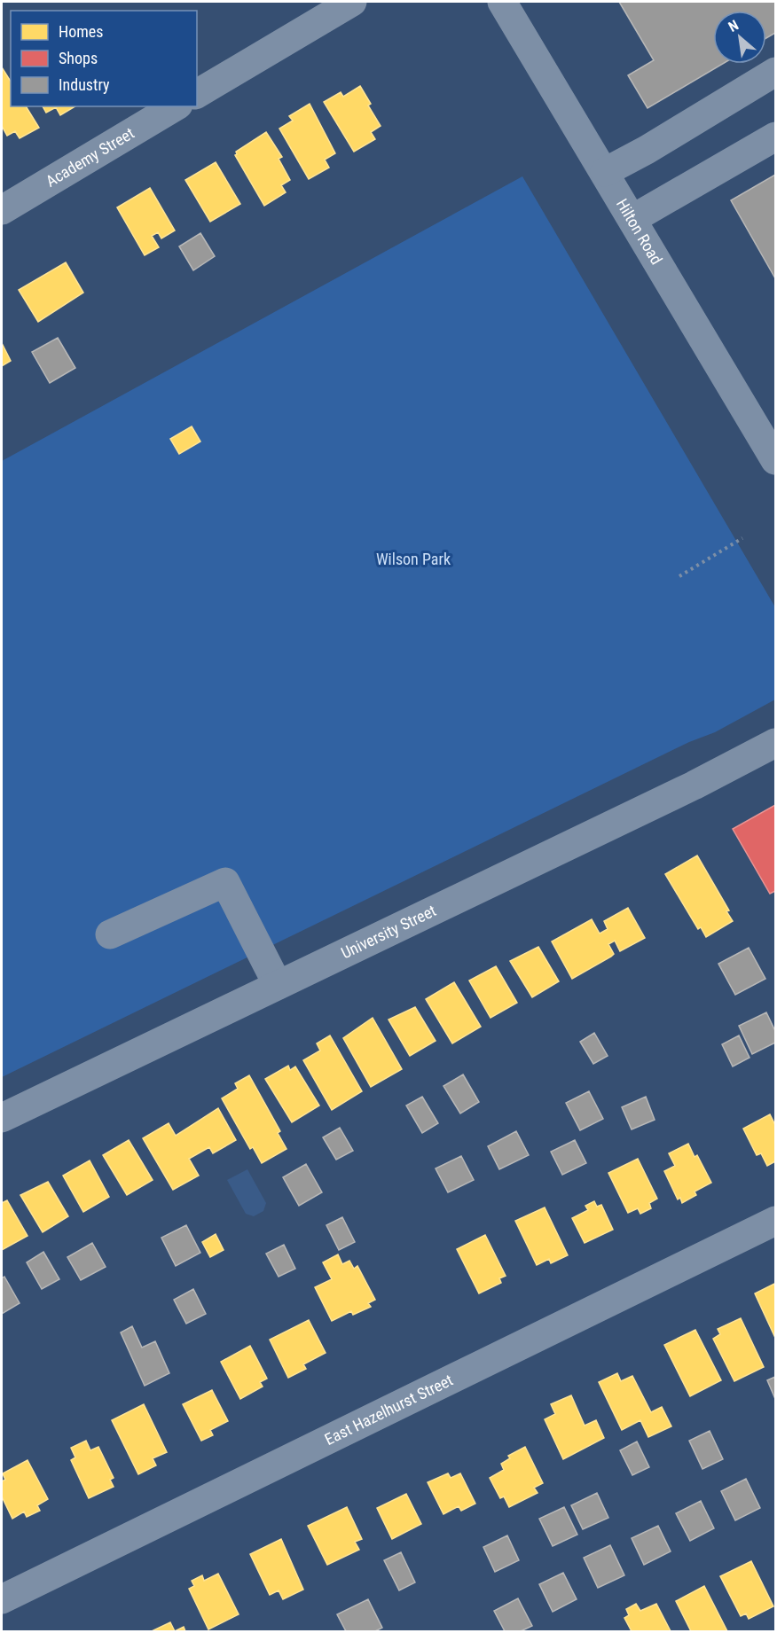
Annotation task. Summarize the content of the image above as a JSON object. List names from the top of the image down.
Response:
{
  "streets": {
    "street": [
      "Academy Street",
      "Hilton Road",
      "University Street",
      "East Hazelhurst Street"
    ]
  },
  "parks": ["Wilson Park"],
  "legend": ["Homes", "Shops", "Industry"],
  "north": "top left"
}
